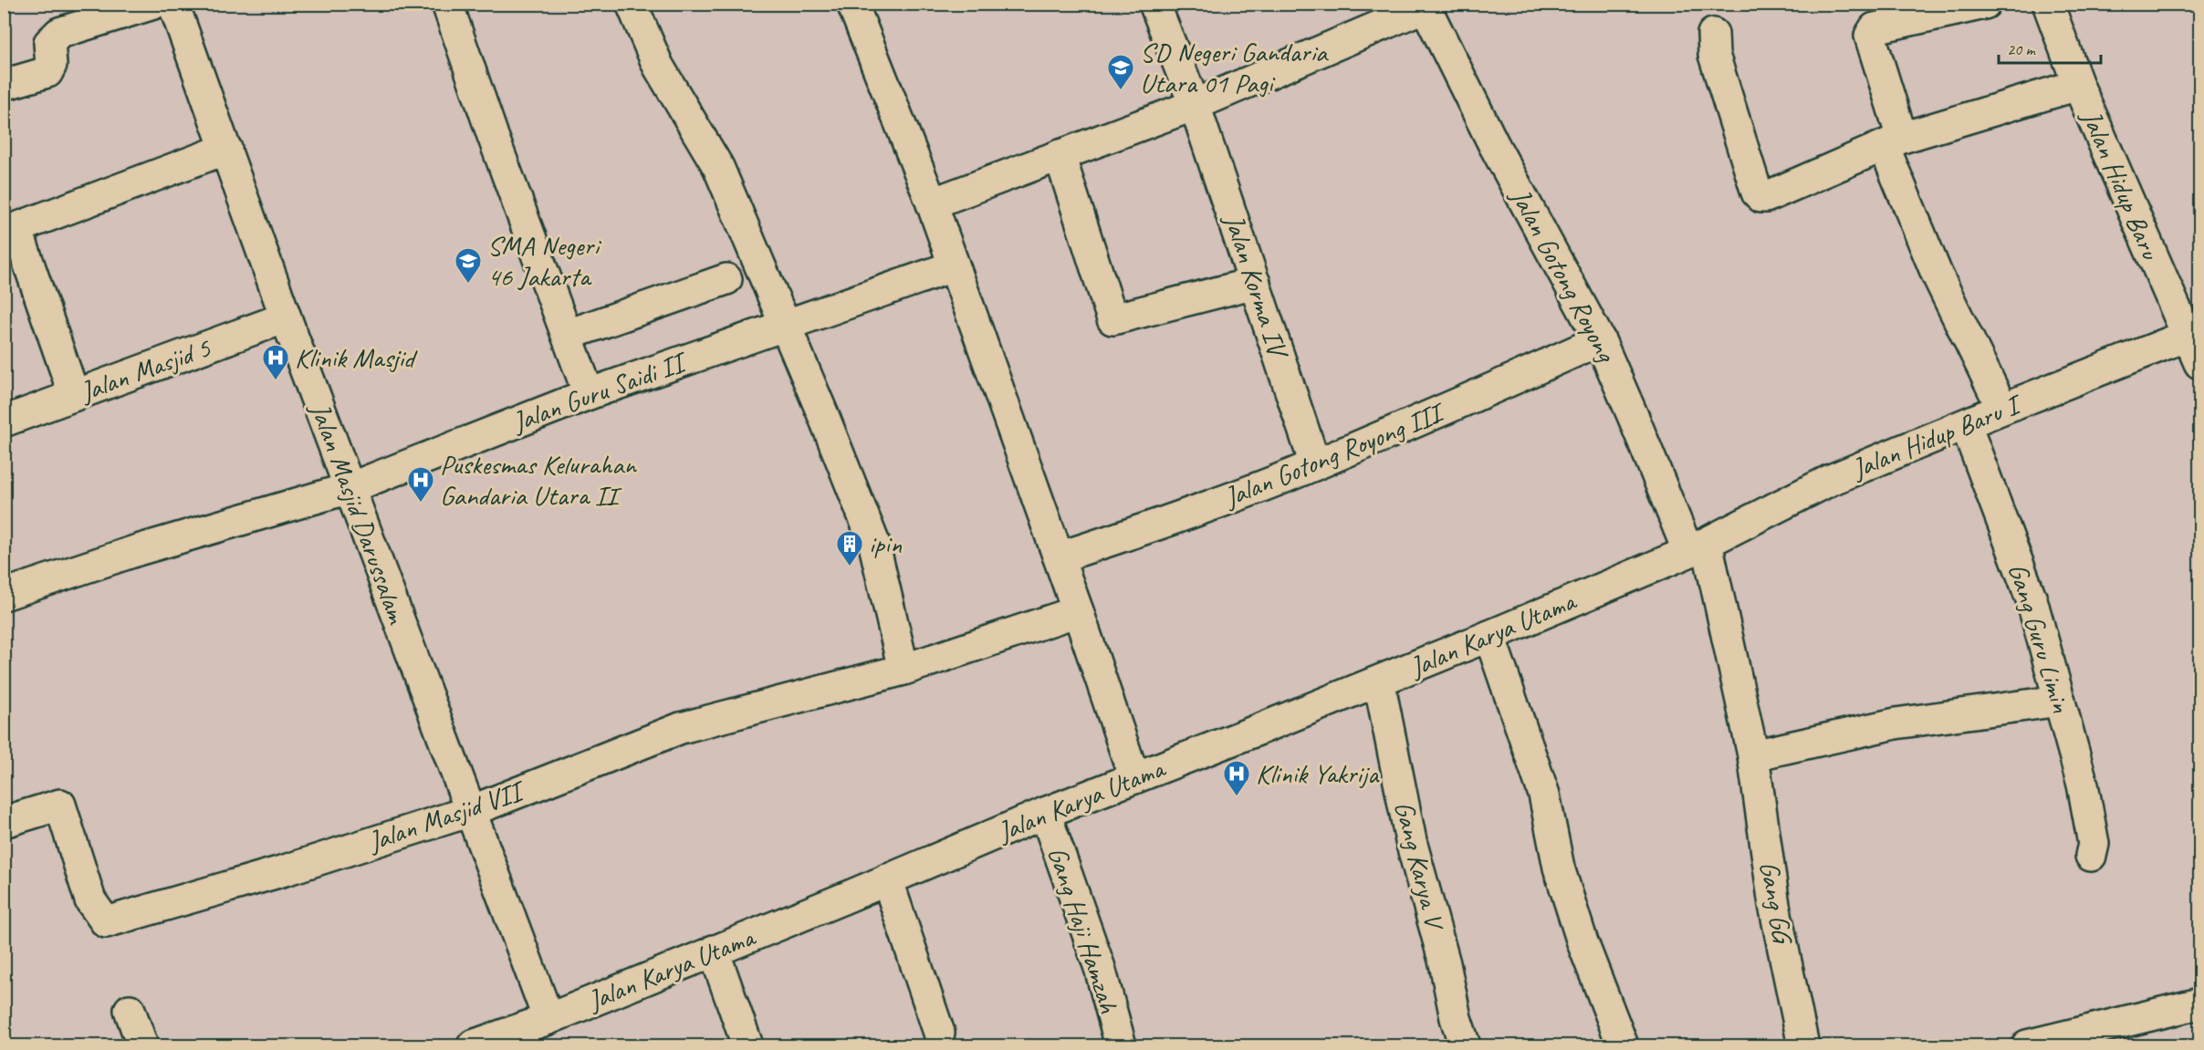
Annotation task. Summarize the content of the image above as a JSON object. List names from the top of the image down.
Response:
{
  "streets": {
    "street": [
      "Jalan Hidup Baru",
      "Jalan Gotong Royong",
      "Jalan Korma IV",
      "Jalan Masjid 5",
      "Jalan Guru Saidi II",
      "Jalan Hidup Baru I",
      "Jalan Gotong Royong III",
      "Jalan Masjid Darussalam",
      "Jalan Karya Utama",
      "Gang Guru Limin",
      "Jalan Masjid VII",
      "Gang Karya V",
      "Gang GG",
      "Gang Haji Hamzah"
    ]
  },
  "crossings": [
    ["Jalan Hidup Baru", "Jalan Hidup Baru I"],
    ["Jalan Gotong Royong", "Jalan Hidup Baru I"],
    ["Jalan Gotong Royong", "Jalan Gotong Royong III"],
    ["Jalan Gotong Royong", "Jalan Karya Utama"],
    ["Jalan Gotong Royong", "Gang GG"],
    ["Jalan Korma IV", "Jalan Gotong Royong III"],
    ["Jalan Masjid 5", "Jalan Masjid Darussalam"],
    ["Jalan Guru Saidi II", "Jalan Masjid Darussalam"],
    ["Jalan Hidup Baru I", "Jalan Karya Utama"],
    ["Jalan Hidup Baru I", "Gang Guru Limin"],
    ["Jalan Masjid Darussalam", "Jalan Karya Utama"],
    ["Jalan Masjid Darussalam", "Jalan Masjid VII"],
    ["Jalan Karya Utama", "Gang Karya V"],
    ["Jalan Karya Utama", "Gang Haji Hamzah"]
  ],
  "places": {
    "school or university": ["SD Negeri Gandaria Utara 01 Pagi", "SMA Negeri 46 Jakarta"],
    "hospital": ["Klinik Masjid", "Puskesmas Kelurahan Gandaria Utara II", "Klinik Yakrija"],
    "building": ["ipin"]
  },
  "scale_bar": "20 m"
}
